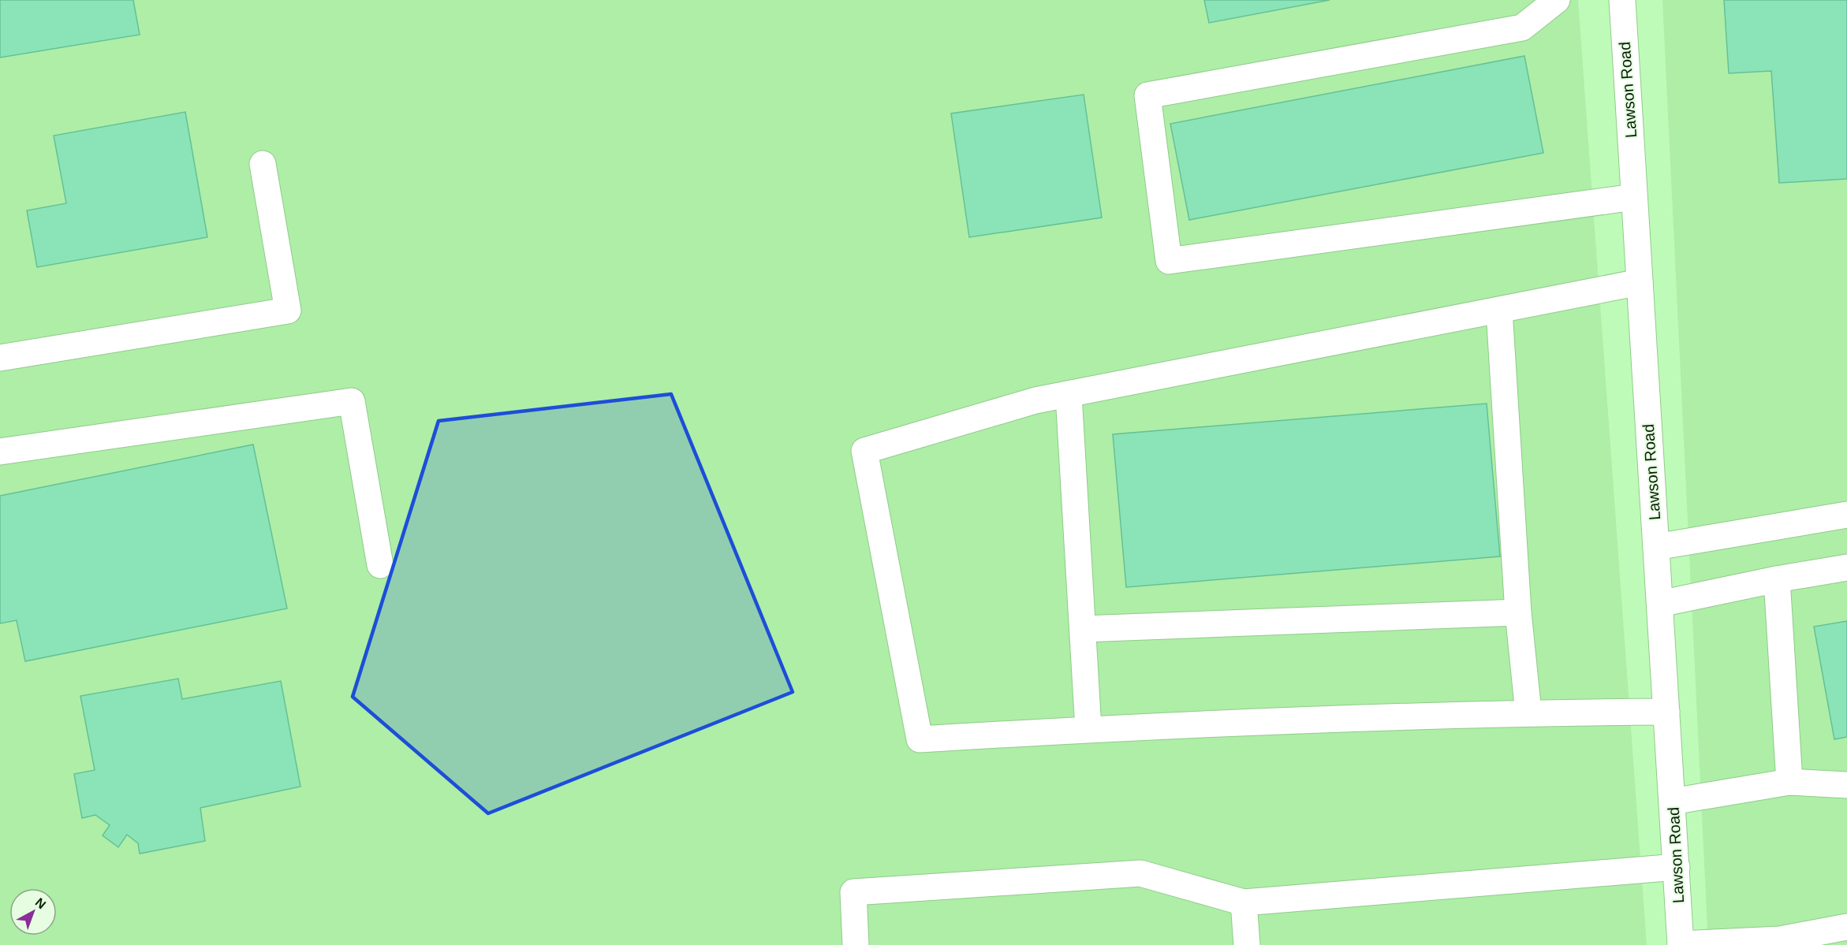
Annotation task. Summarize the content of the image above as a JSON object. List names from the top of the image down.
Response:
{
  "streets": {
    "street": ["Lawson Road"]
  },
  "north": "top right"
}
